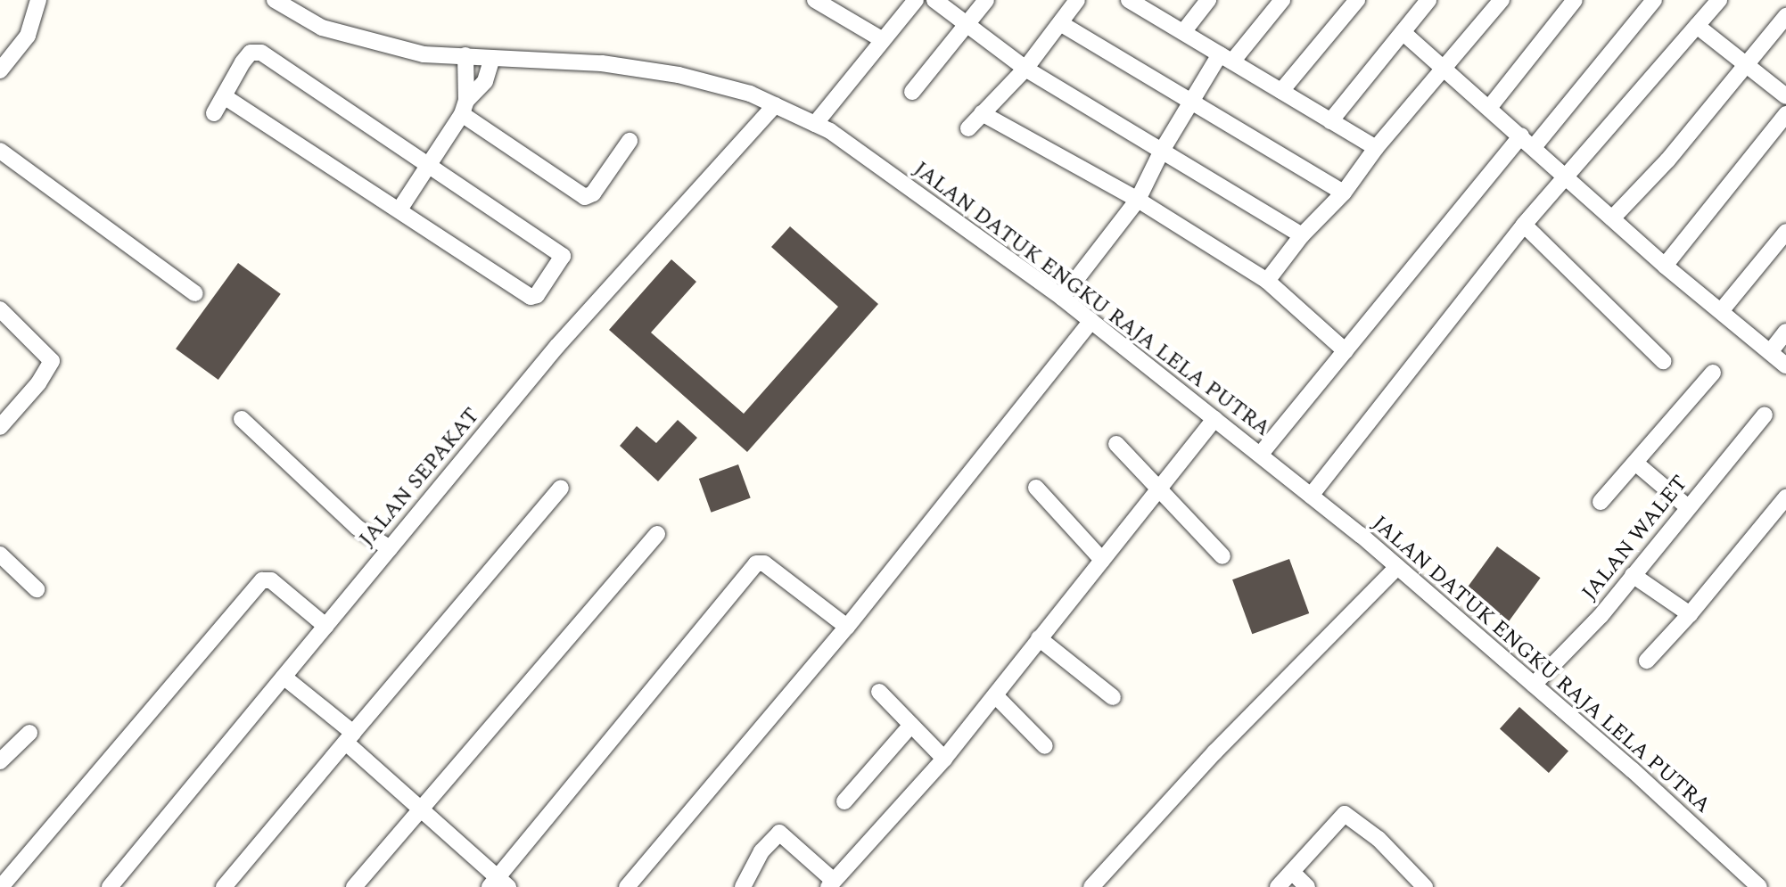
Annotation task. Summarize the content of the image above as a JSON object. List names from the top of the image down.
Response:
{
  "streets": {
    "street": ["JALAN DATUK ENGKU RAJA LELA PUTRA", "JALAN SEPAKAT", "JALAN WALET"]
  },
  "crossings": [
    ["JALAN DATUK ENGKU RAJA LELA PUTRA", "JALAN SEPAKAT"],
    ["JALAN DATUK ENGKU RAJA LELA PUTRA", "JALAN WALET"]
  ]
}
